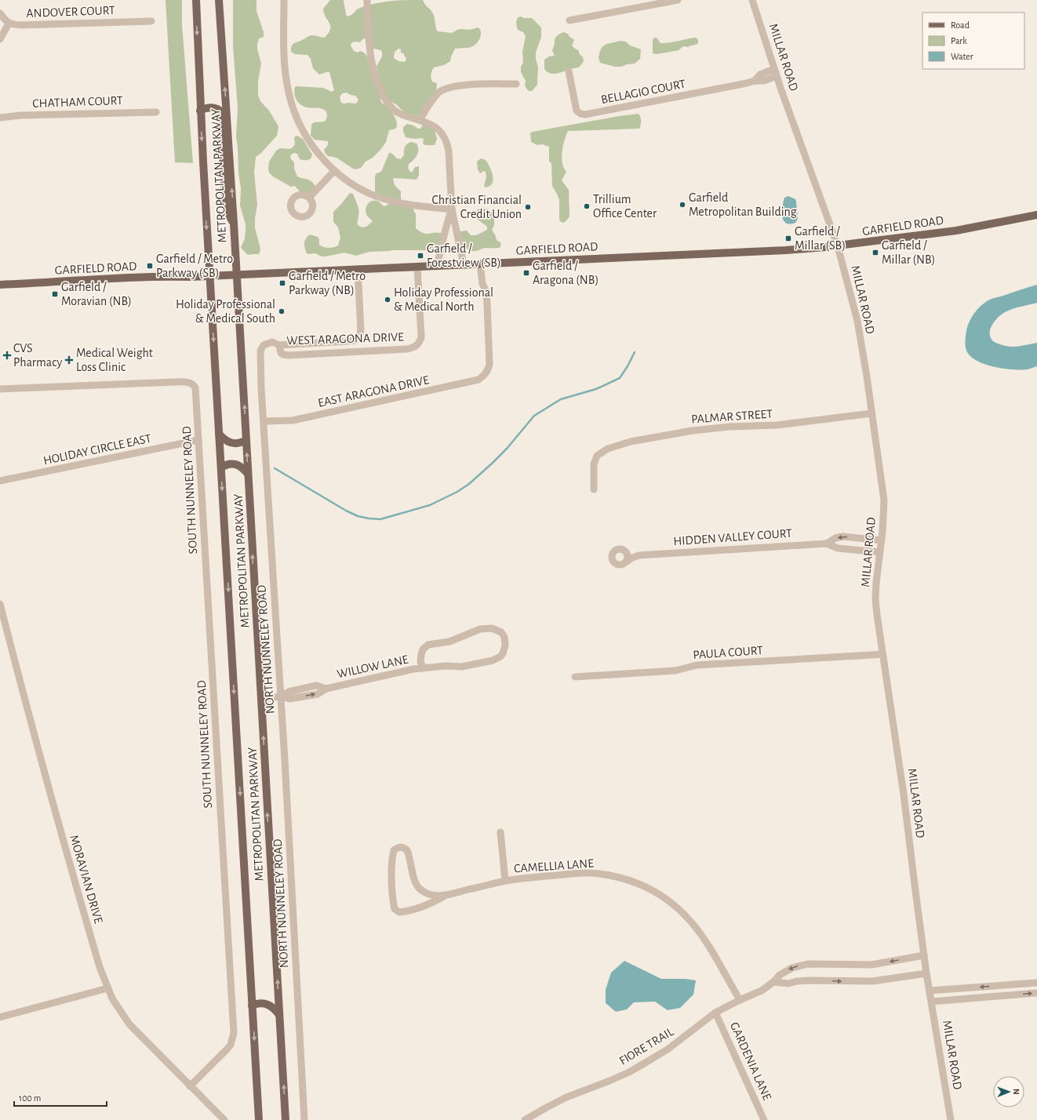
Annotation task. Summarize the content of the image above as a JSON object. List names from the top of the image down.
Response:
{
  "streets": {
    "main road": ["METROPOLITAN PARKWAY", "GARFIELD ROAD"],
    "street": [
      "ANDOVER COURT",
      "MILLAR ROAD",
      "BELLAGIO COURT",
      "CHATHAM COURT",
      "WEST ARAGONA DRIVE",
      "EAST ARAGONA DRIVE",
      "PALMAR STREET",
      "HOLIDAY CIRCLE EAST",
      "SOUTH NUNNELEY ROAD",
      "HIDDEN VALLEY COURT",
      "NORTH NUNNELEY ROAD",
      "PAULA COURT",
      "WILLOW LANE",
      "CAMELLIA LANE",
      "MORAVIAN DRIVE",
      "FIORE TRAIL",
      "GARDENIA LANE"
    ]
  },
  "crossings": [
    ["MILLAR ROAD", "BELLAGIO COURT"],
    ["MILLAR ROAD", "GARFIELD ROAD"],
    ["MILLAR ROAD", "PALMAR STREET"],
    ["MILLAR ROAD", "HIDDEN VALLEY COURT"],
    ["MILLAR ROAD", "PAULA COURT"],
    ["MILLAR ROAD", "FIORE TRAIL"],
    ["METROPOLITAN PARKWAY", "GARFIELD ROAD"],
    ["METROPOLITAN PARKWAY", "WILLOW LANE"],
    ["GARFIELD ROAD", "WEST ARAGONA DRIVE"],
    ["GARFIELD ROAD", "EAST ARAGONA DRIVE"],
    ["GARFIELD ROAD", "NORTH NUNNELEY ROAD"],
    ["WEST ARAGONA DRIVE", "NORTH NUNNELEY ROAD"],
    ["EAST ARAGONA DRIVE", "NORTH NUNNELEY ROAD"],
    ["HOLIDAY CIRCLE EAST", "SOUTH NUNNELEY ROAD"],
    ["SOUTH NUNNELEY ROAD", "MORAVIAN DRIVE"],
    ["NORTH NUNNELEY ROAD", "WILLOW LANE"],
    ["CAMELLIA LANE", "FIORE TRAIL"],
    ["FIORE TRAIL", "GARDENIA LANE"]
  ],
  "places": {
    "other": [
      "Garfield Metropolitan Building",
      "Trillium Office Center",
      "Christian Financial Credit Union",
      "Holiday Professional & Medical North",
      "Holiday Professional & Medical South"
    ],
    "transit": [
      "Garfield / Millar (SB)",
      "Garfield / Millar (NB)",
      "Garfield / Forestview (SB)",
      "Garfield / Metro Parkway (SB)",
      "Garfield / Aragona (NB)",
      "Garfield / Metro Parkway (NB)",
      "Garfield / Moravian (NB)"
    ],
    "health": ["CVS Pharmacy", "Medical Weight Loss Clinic"]
  },
  "legend": ["Road", "Park", "Water"],
  "scale_bar": "100 m",
  "north": "right"
}
